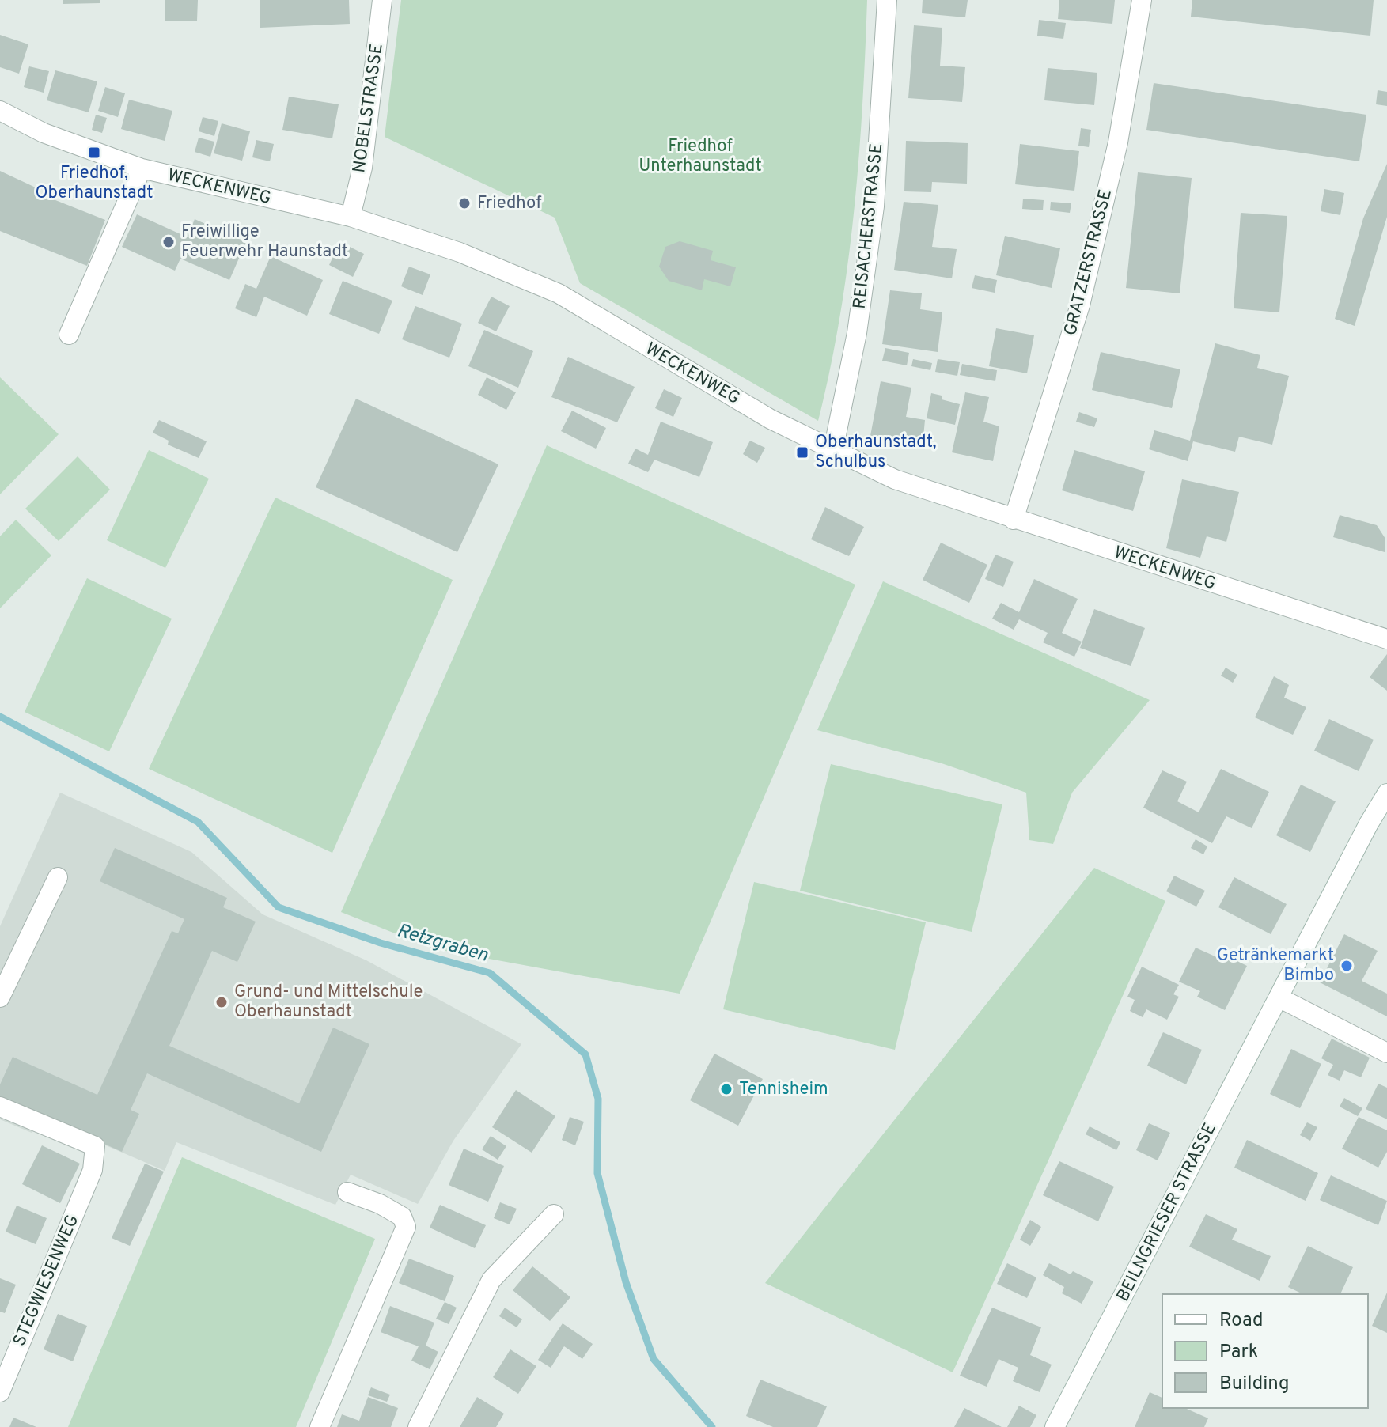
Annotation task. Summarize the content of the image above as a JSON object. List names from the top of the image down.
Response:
{
  "streets": {
    "street": [
      "NOBELSTRASSE",
      "WECKENWEG",
      "REISACHERSTRASSE",
      "GRATZERSTRASSE",
      "BEILNGRIESER STRASSE",
      "STEGWIESENWEG"
    ]
  },
  "crossings": [
    ["NOBELSTRASSE", "WECKENWEG"],
    ["WECKENWEG", "REISACHERSTRASSE"],
    ["WECKENWEG", "GRATZERSTRASSE"]
  ],
  "water": ["Retzgraben"],
  "parks": ["Friedhof Unterhaunstadt"],
  "places": {
    "transit": ["Friedhof, Oberhaunstadt", "Oberhaunstadt, Schulbus"],
    "other": [
      "Friedhof",
      "Freiwillige Feuerwehr Haunstadt",
      "Getränkemarkt Bimbo",
      "Grund- und Mittelschule Oberhaunstadt",
      "Tennisheim"
    ]
  },
  "legend": ["Road", "Park", "Building"]
}
